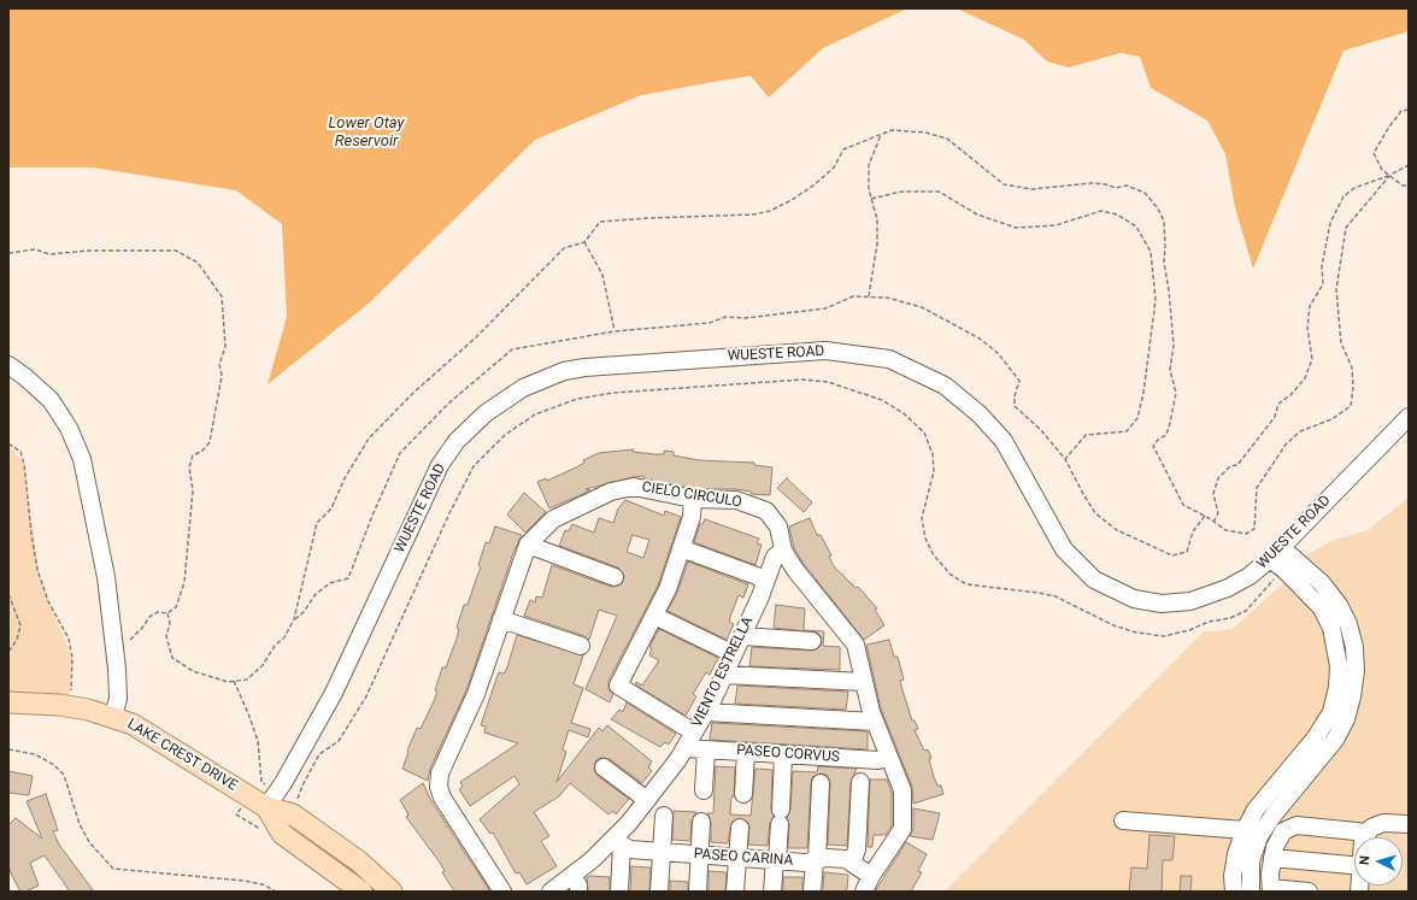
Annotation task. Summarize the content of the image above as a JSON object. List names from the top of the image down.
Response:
{
  "streets": {
    "main road": ["LAKE CREST DRIVE"],
    "street": [
      "WUESTE ROAD",
      "CIELO CIRCULO",
      "VIENTO ESTRELLA",
      "PASEO CORVUS",
      "PASEO CARINA"
    ]
  },
  "crossings": [
    ["WUESTE ROAD", "LAKE CREST DRIVE"],
    ["CIELO CIRCULO", "VIENTO ESTRELLA"],
    ["CIELO CIRCULO", "PASEO CORVUS"],
    ["CIELO CIRCULO", "PASEO CARINA"],
    ["VIENTO ESTRELLA", "PASEO CORVUS"],
    ["VIENTO ESTRELLA", "PASEO CARINA"]
  ],
  "water": ["Lower Otay Reservoir"],
  "north": "left"
}
